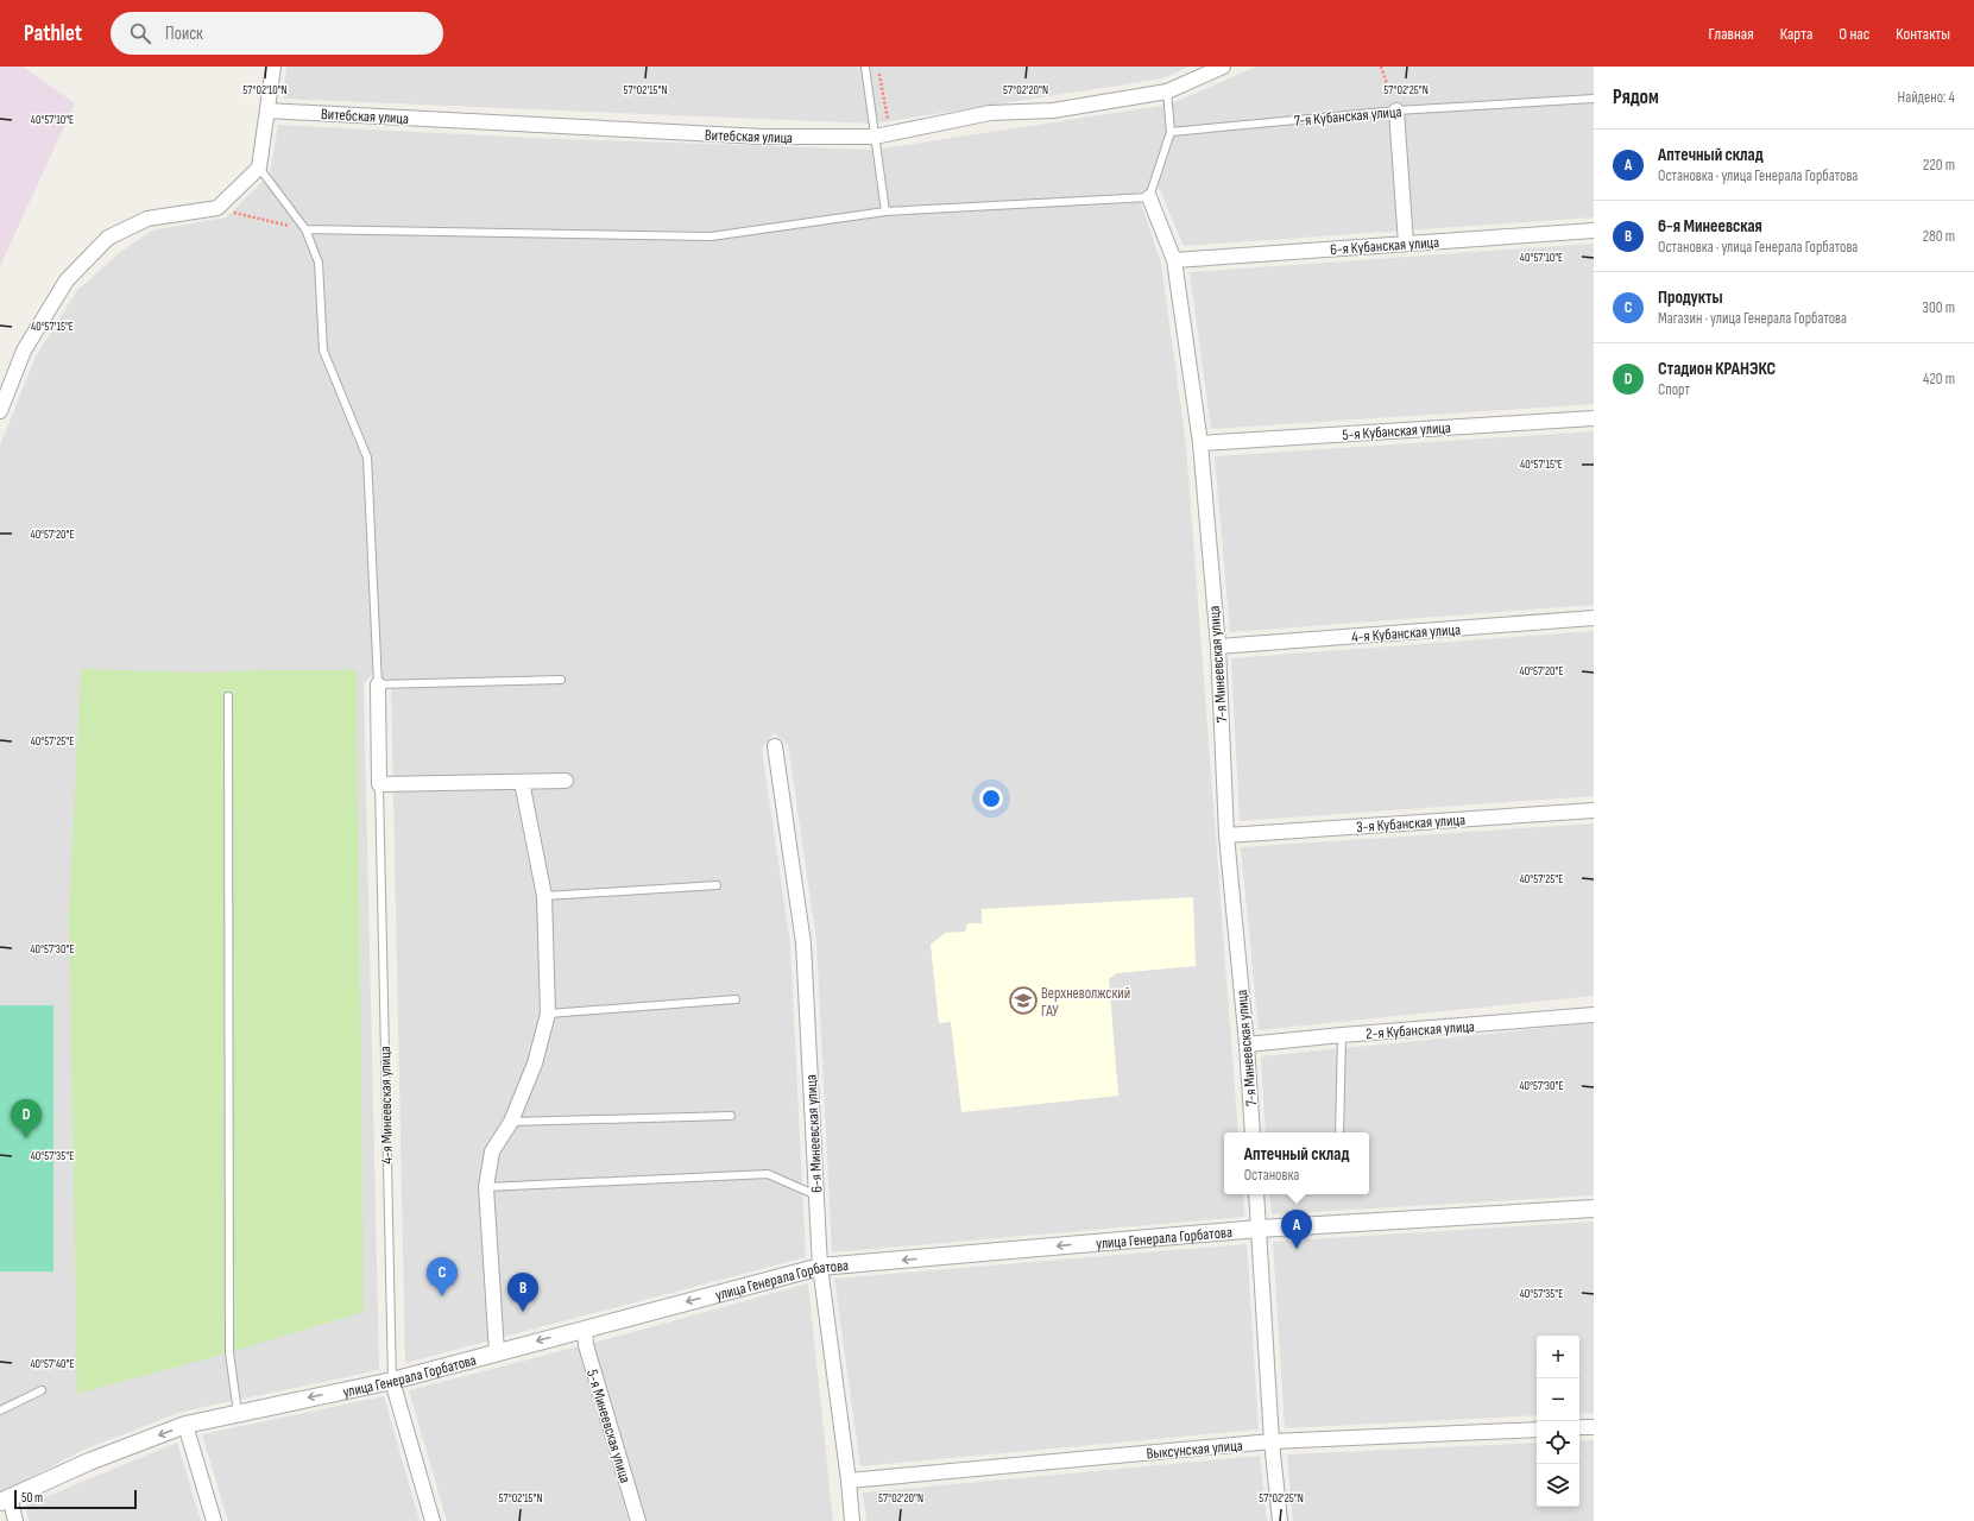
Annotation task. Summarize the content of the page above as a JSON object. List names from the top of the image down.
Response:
{
  "streets": {
    "street": [
      "Витебская улица",
      "6-я Кубанская улица",
      "5-я Кубанская улица",
      "4-я Кубанская улица",
      "7-я Минеевская улица",
      "3-я Кубанская улица",
      "2-я Кубанская улица",
      "4-я Минеевская улица",
      "6-я Минеевская улица",
      "улица Генерала Горбатова",
      "5-я Минеевская улица",
      "Выксунская улица"
    ],
    "lane": ["7-я Кубанская улица"]
  },
  "crossings": [
    ["6-я Кубанская улица", "7-я Минеевская улица"],
    ["5-я Кубанская улица", "7-я Минеевская улица"],
    ["4-я Кубанская улица", "7-я Минеевская улица"],
    ["7-я Минеевская улица", "3-я Кубанская улица"],
    ["7-я Минеевская улица", "2-я Кубанская улица"],
    ["4-я Минеевская улица", "улица Генерала Горбатова"],
    ["6-я Минеевская улица", "улица Генерала Горбатова"],
    ["6-я Минеевская улица", "Выксунская улица"],
    ["улица Генерала Горбатова", "5-я Минеевская улица"]
  ],
  "one_way": ["улица Генерала Горбатова"],
  "places": {
    "school or university": ["Верхневолжский ГАУ"]
  },
  "scale_bar": "50 m",
  "page": {
    "header": "Pathlet",
    "search": "Поиск",
    "nav": [
      "Главная",
      "Карта",
      "О нас",
      "Контакты"
    ],
    "heading": ["Рядом", "Найдено: 4"],
    "list": [
      {
        "mark": "A",
        "name": "Аптечный склад",
        "note": "Остановка · улица Генерала Горбатова",
        "value": "220 m"
      },
      {
        "mark": "B",
        "name": "6-я Минеевская",
        "note": "Остановка · улица Генерала Горбатова",
        "value": "280 m"
      },
      {
        "mark": "C",
        "name": "Продукты",
        "note": "Магазин · улица Генерала Горбатова",
        "value": "300 m"
      },
      {
        "mark": "D",
        "name": "Стадион КРАНЭКС",
        "note": "Спорт",
        "value": "420 m"
      }
    ],
    "pins": [
      "D",
      "A",
      "C",
      "B"
    ],
    "popup": ["Аптечный склад", "Остановка"],
    "map_buttons": ["+", "−"],
    "scale": "50 m"
  },
  "coordinates": [
    "57°02'10\"N",
    "57°02'15\"N",
    "57°02'20\"N",
    "57°02'25\"N",
    "40°57'10\"E",
    "40°57'15\"E",
    "40°57'20\"E",
    "40°57'25\"E",
    "40°57'30\"E",
    "40°57'35\"E",
    "40°57'40\"E"
  ]
}
